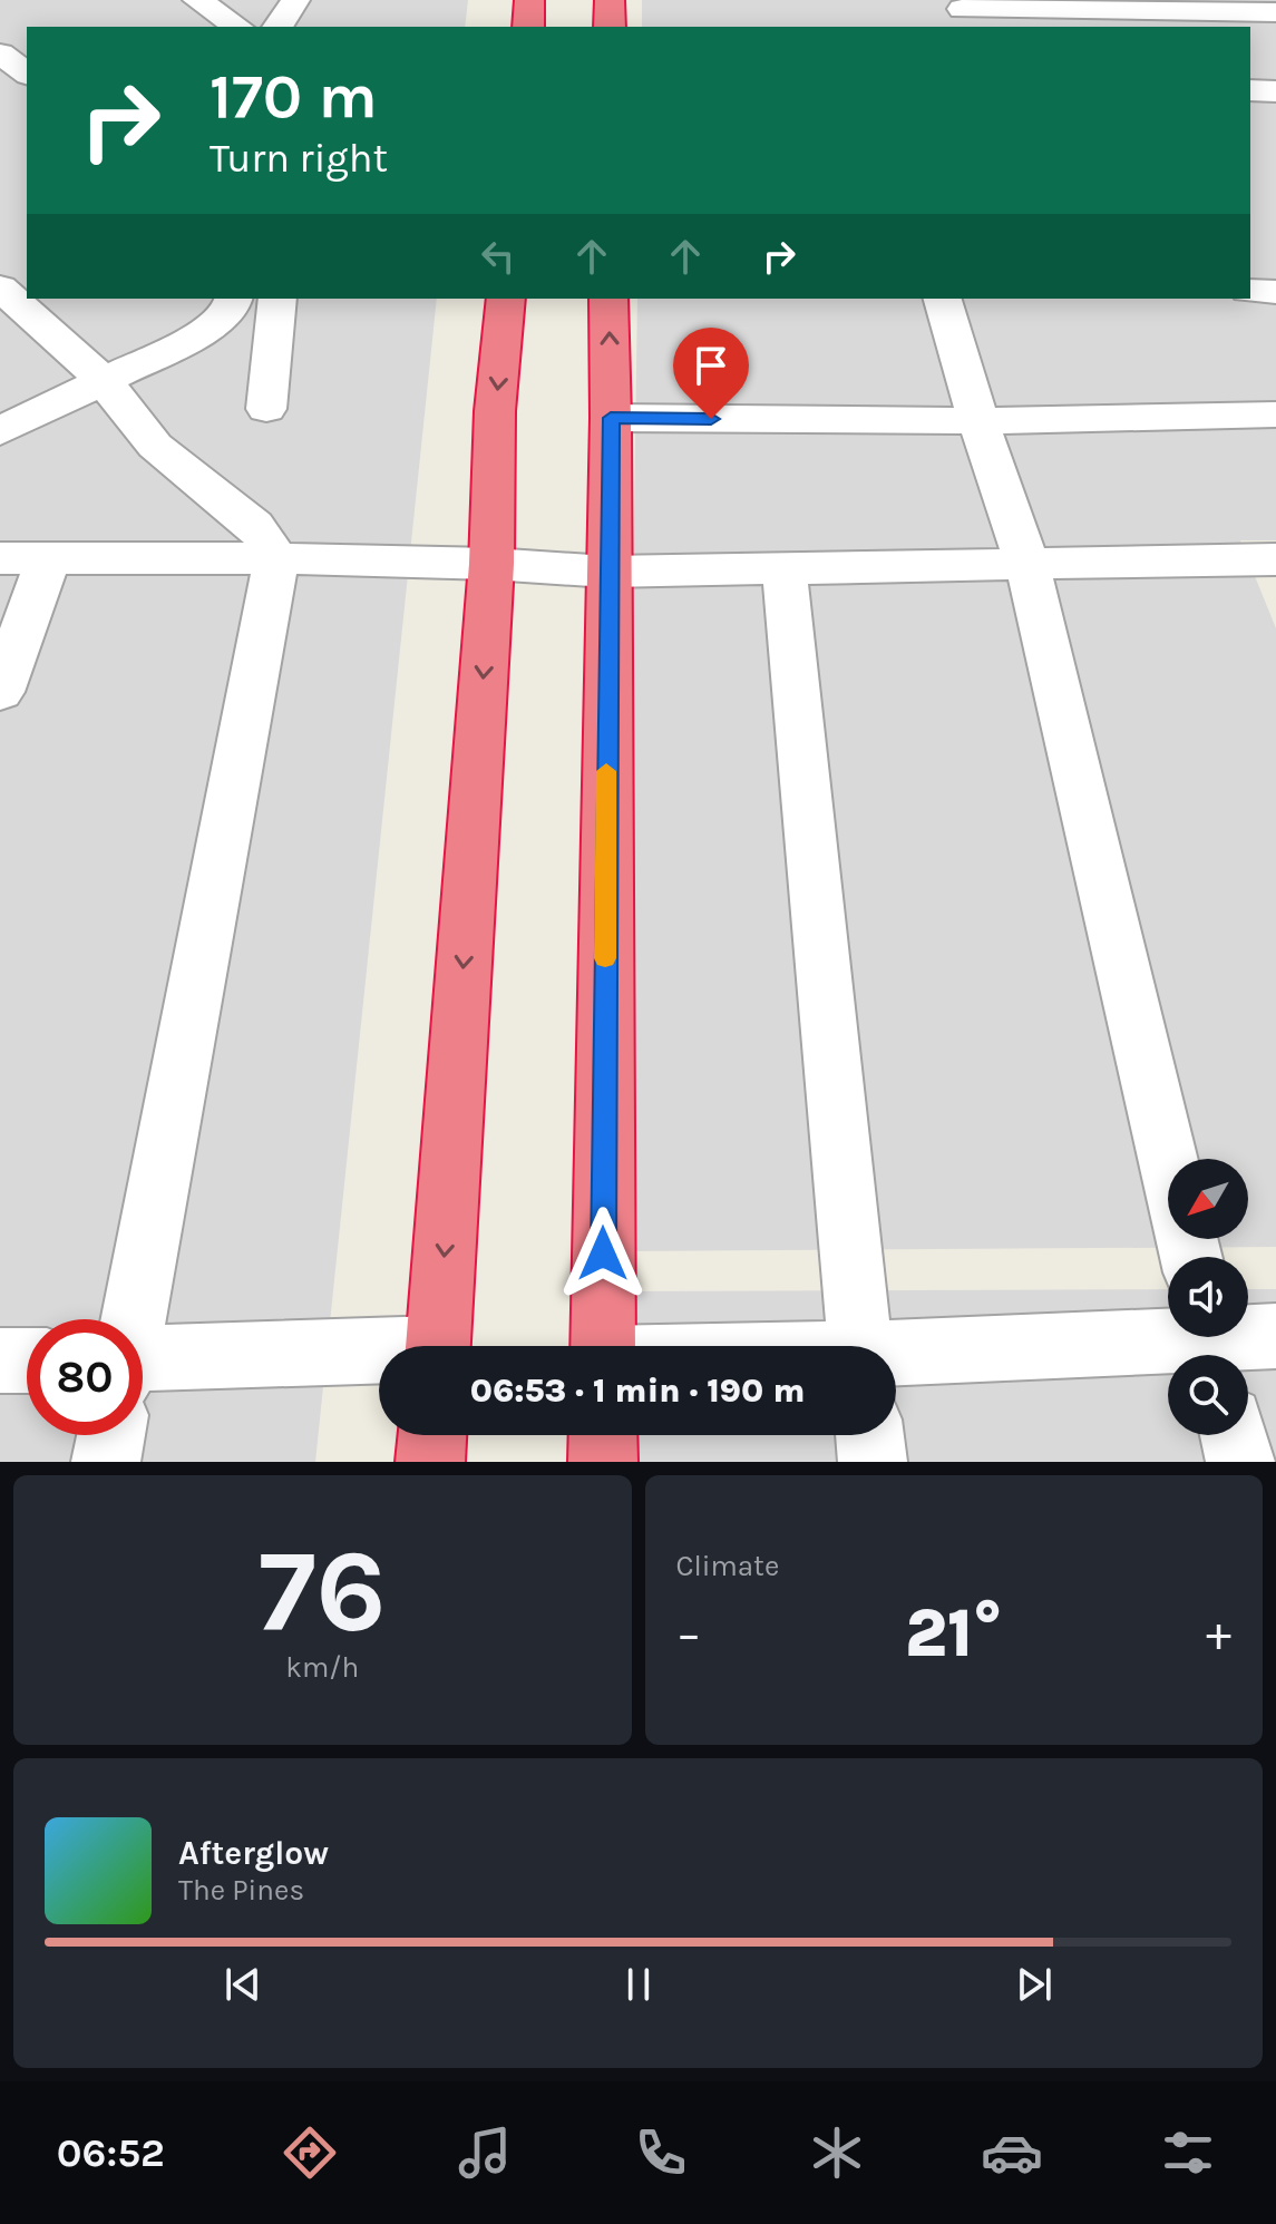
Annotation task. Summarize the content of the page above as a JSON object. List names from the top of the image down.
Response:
{
  "north": "bottom left",
  "page": {
    "turn": ["170 m", "Turn right"],
    "limit": "80",
    "trip": "06:53 · 1 min · 190 m",
    "tile": [
      ["76", "km/h"],
      "Climate"
    ],
    "heat": ["−", "21°", "+"],
    "song": ["Afterglow", "The Pines"],
    "tabs": "06:52"
  }
}
